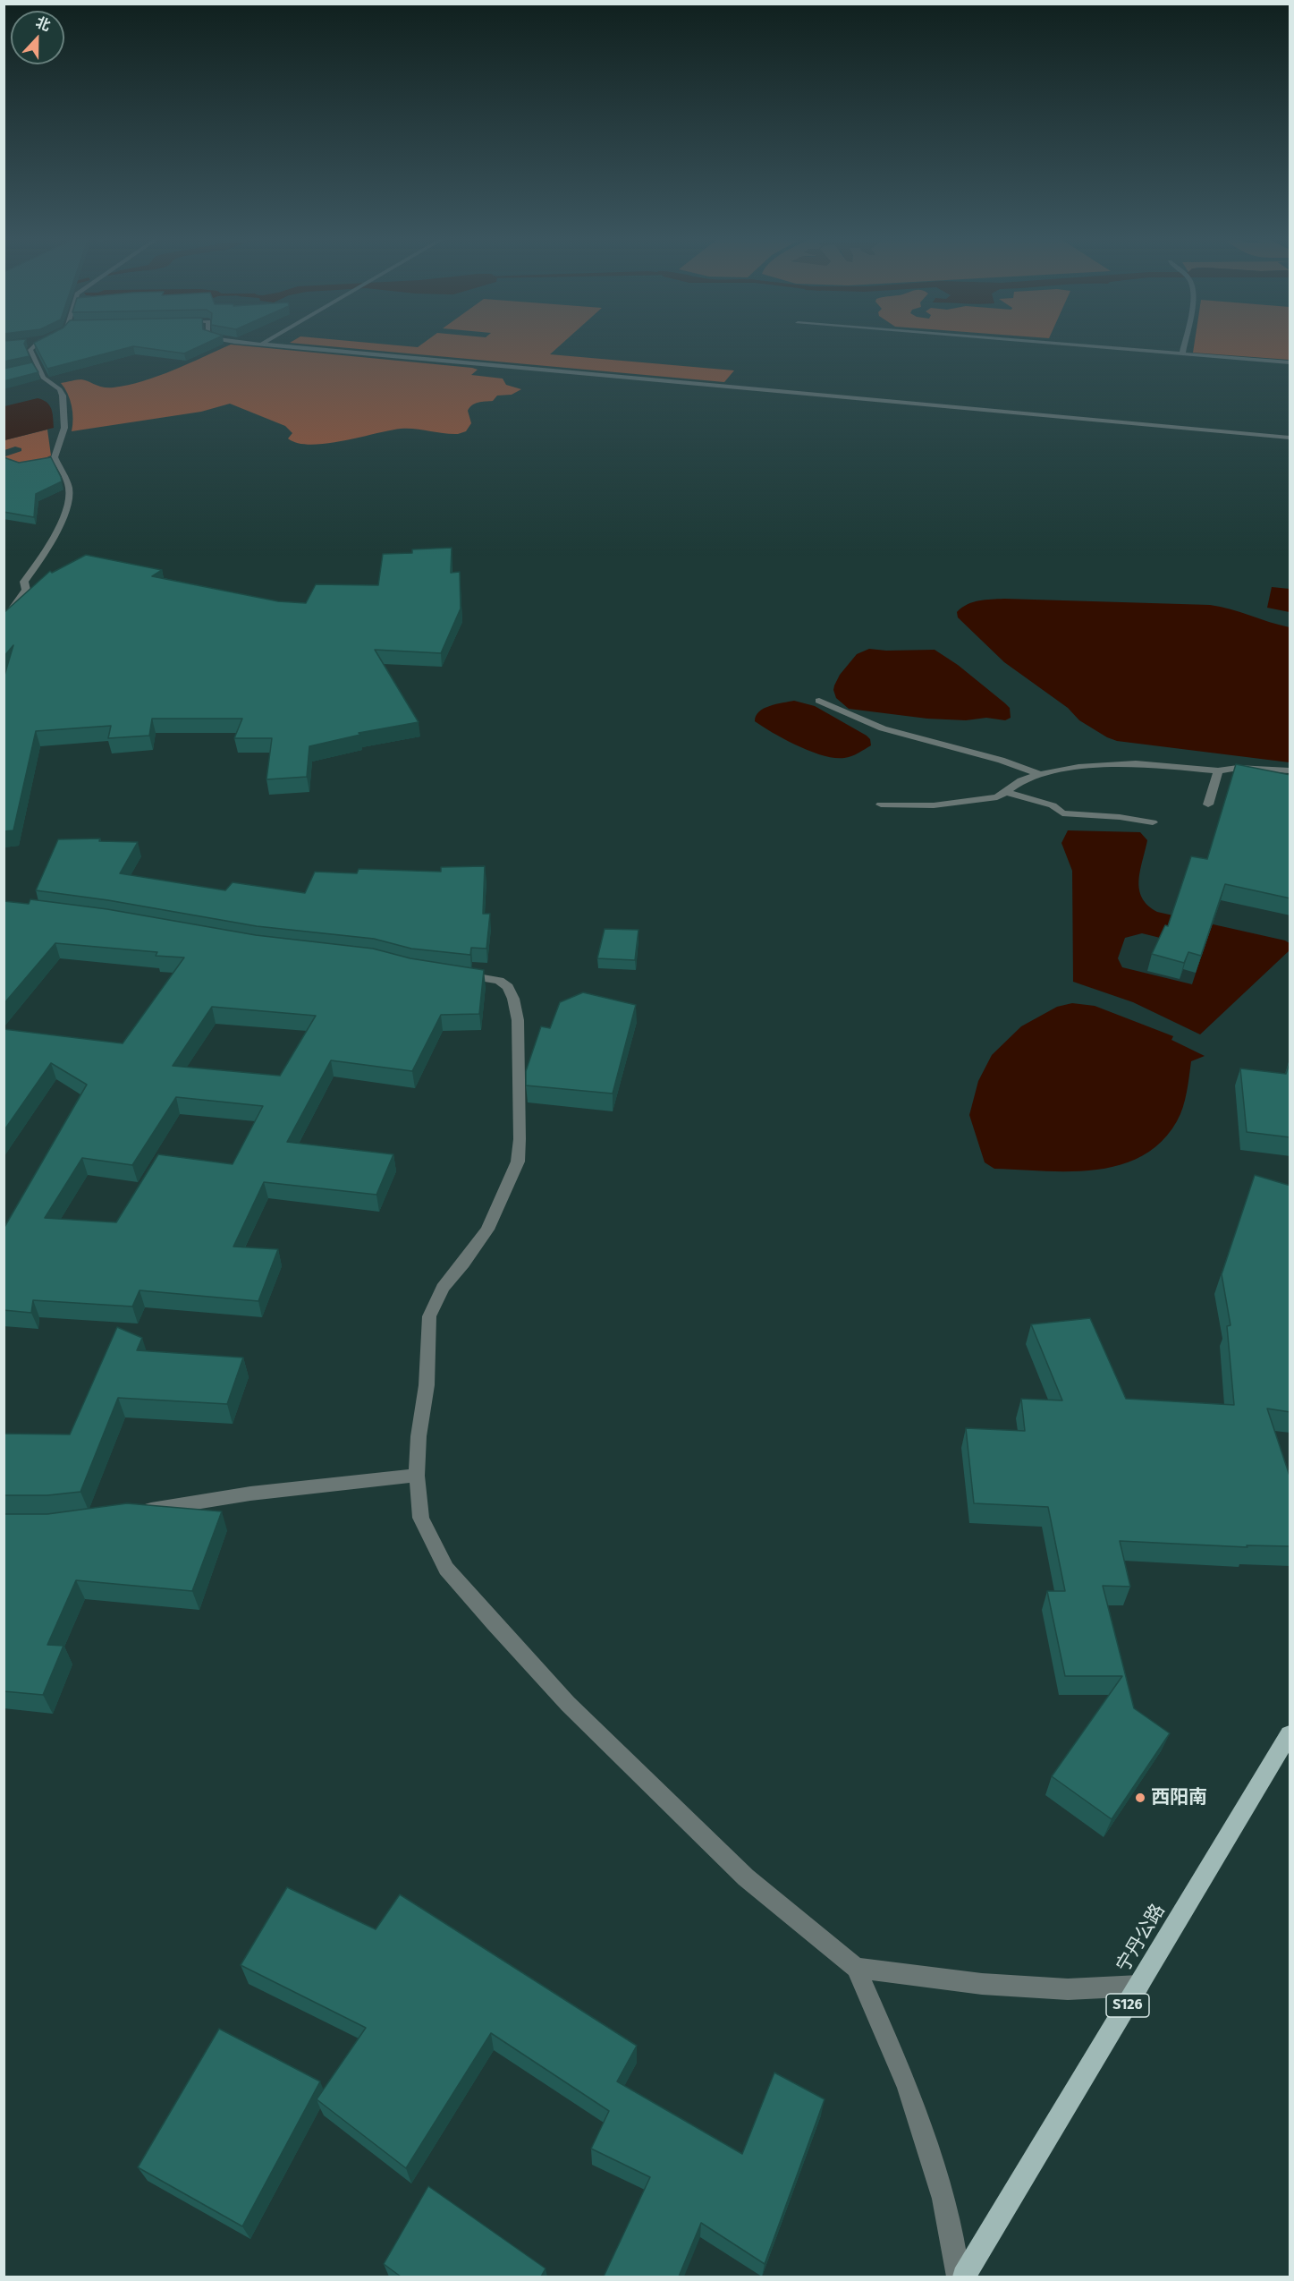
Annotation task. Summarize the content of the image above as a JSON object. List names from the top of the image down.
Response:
{
  "streets": {
    "main road": ["宁丹公路", "S126"]
  },
  "places": ["西阳南"],
  "north": "top"
}
